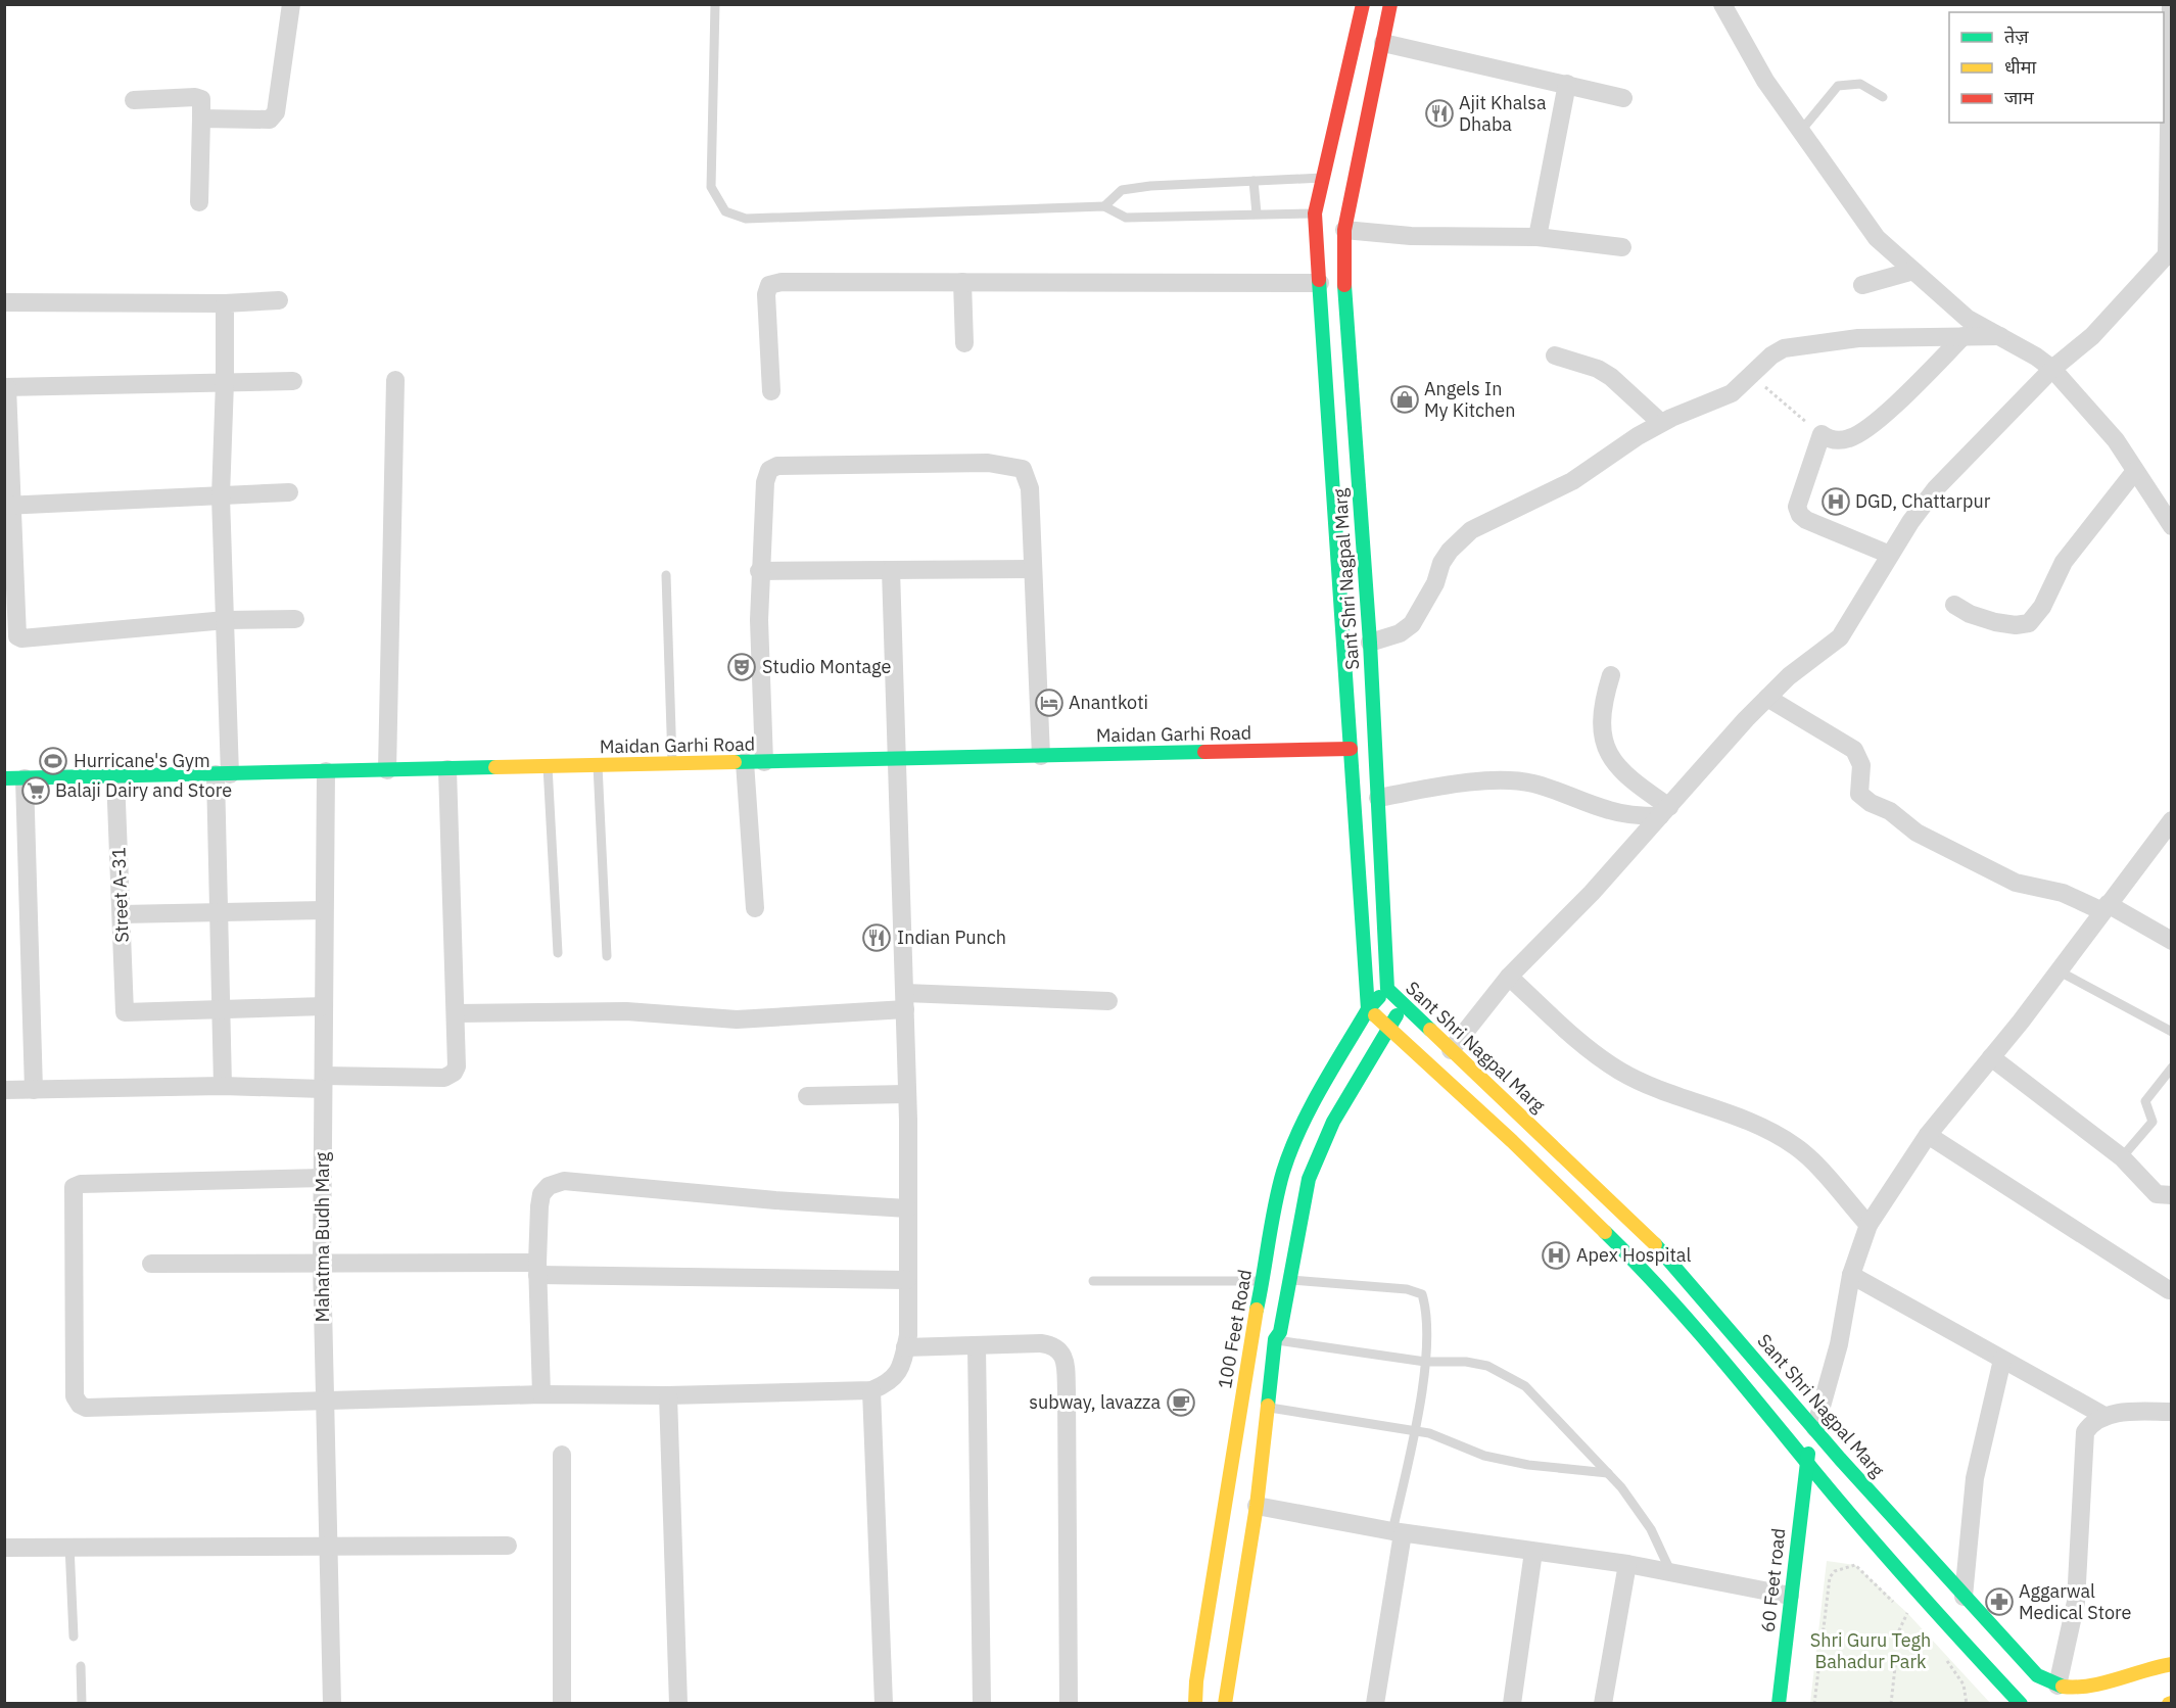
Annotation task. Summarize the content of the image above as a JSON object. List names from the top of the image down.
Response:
{
  "streets": {
    "main road": [
      "Sant Shri Nagpal Marg",
      "Maidan Garhi Road",
      "100 Feet Road",
      "60 Feet road"
    ],
    "street": ["Street A-31", "Mahatma Budh Marg"]
  },
  "crossings": [
    ["Sant Shri Nagpal Marg", "Maidan Garhi Road"],
    ["Sant Shri Nagpal Marg", "100 Feet Road"],
    ["Sant Shri Nagpal Marg", "60 Feet road"],
    ["Maidan Garhi Road", "Street A-31"],
    ["Maidan Garhi Road", "Mahatma Budh Marg"]
  ],
  "parks": ["Shri Guru Tegh Bahadur Park"],
  "places": {
    "restaurant": ["Ajit Khalsa Dhaba", "Indian Punch"],
    "shop": ["Angels In My Kitchen"],
    "hospital": ["DGD, Chattarpur", "Apex Hospital"],
    "theatre": ["Studio Montage"],
    "hotel": ["Anantkoti"],
    "sports": ["Hurricane's Gym"],
    "supermarket": ["Balaji Dairy and Store"],
    "cafe": ["subway, lavazza"],
    "pharmacy": ["Aggarwal Medical Store"]
  },
  "legend": ["तेज़", "धीमा", "जाम"]
}
